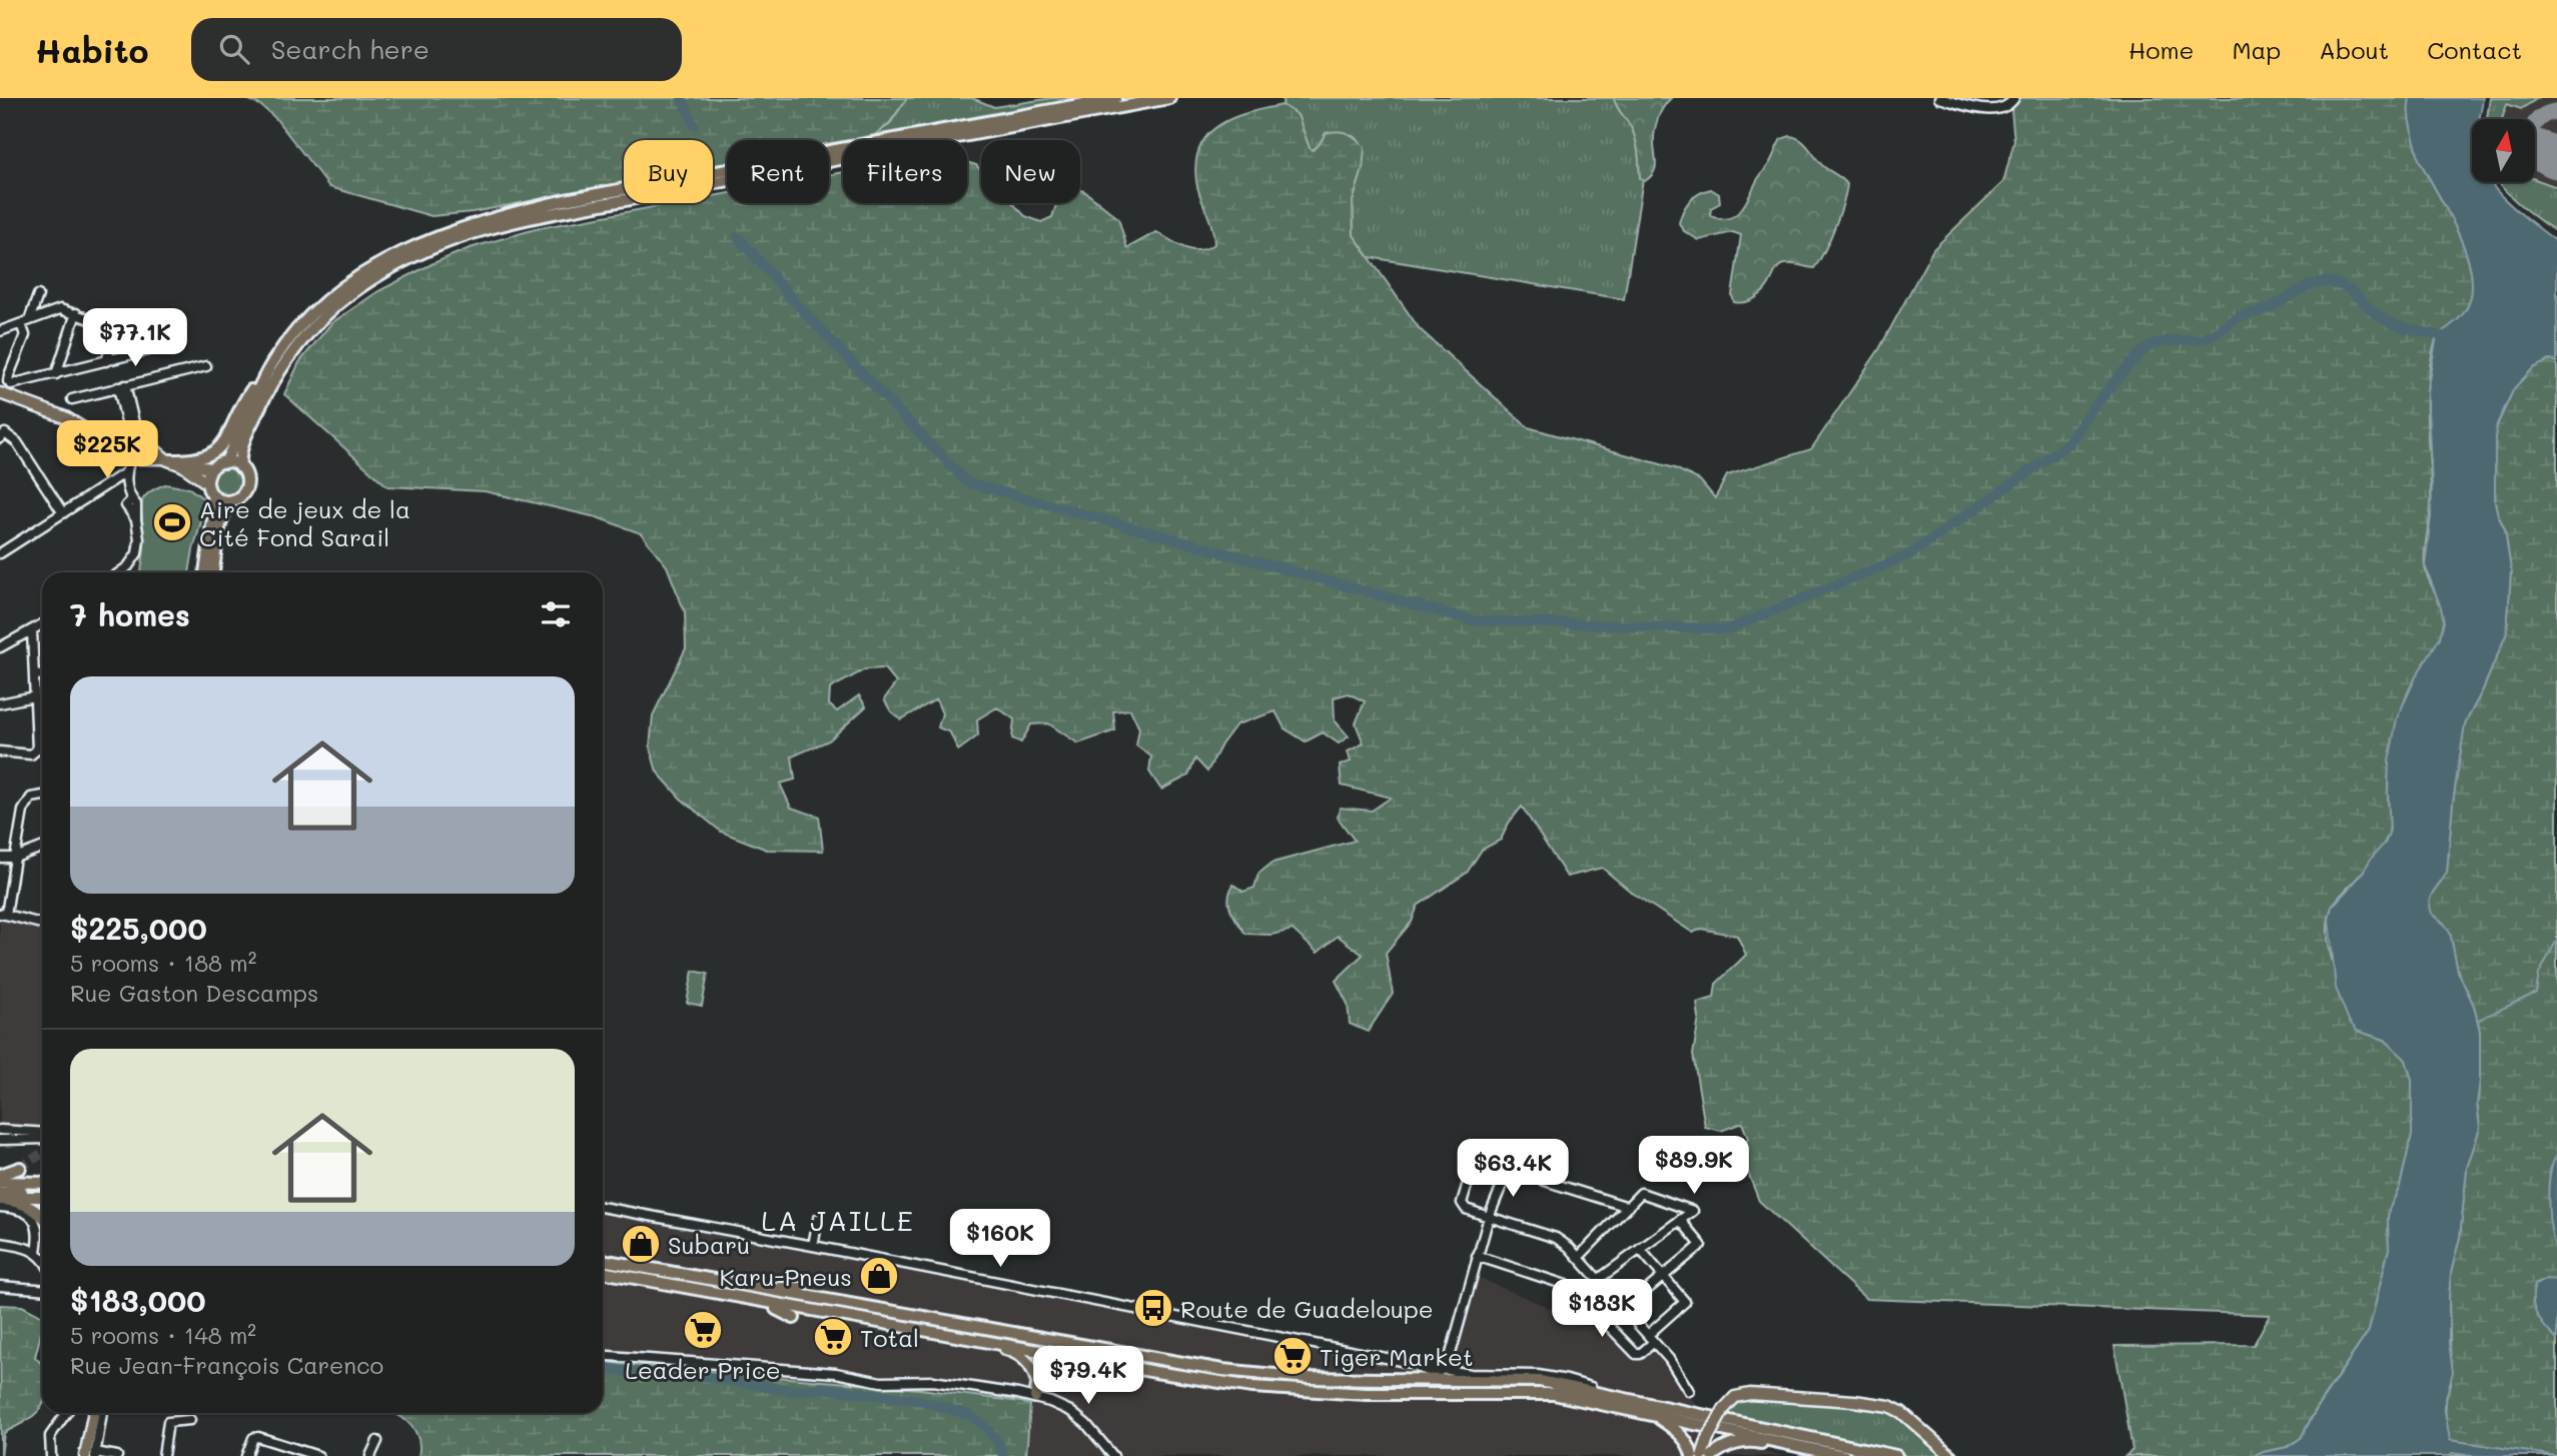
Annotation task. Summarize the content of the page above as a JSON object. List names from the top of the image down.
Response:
{
  "districts": ["LA JAILLE"],
  "places": {
    "sports": ["Aire de jeux de la Cité Fond Sarail"],
    "shop": ["Subaru", "Karu-Pneus"],
    "bus stop": ["Route de Guadeloupe"],
    "supermarket": ["Leader Price", "Total", "Tiger Market"]
  },
  "north": "top",
  "page": {
    "header": "Habito",
    "search": "Search here",
    "nav": [
      "Home",
      "Map",
      "About",
      "Contact"
    ],
    "chip": [
      "Buy",
      "Rent",
      "Filters",
      "New"
    ],
    "price": [
      "$77.1K",
      "$225K",
      "$89.9K",
      "$63.4K",
      "$160K",
      "$183K",
      "$79.4K"
    ],
    "heading": "7 homes",
    "list": [
      {
        "name": "$225,000",
        "note": "5 rooms · 188 m² · Rue Gaston Descamps"
      },
      {
        "name": "$183,000",
        "note": "5 rooms · 148 m² · Rue Jean-François Carenco"
      }
    ]
  }
}
